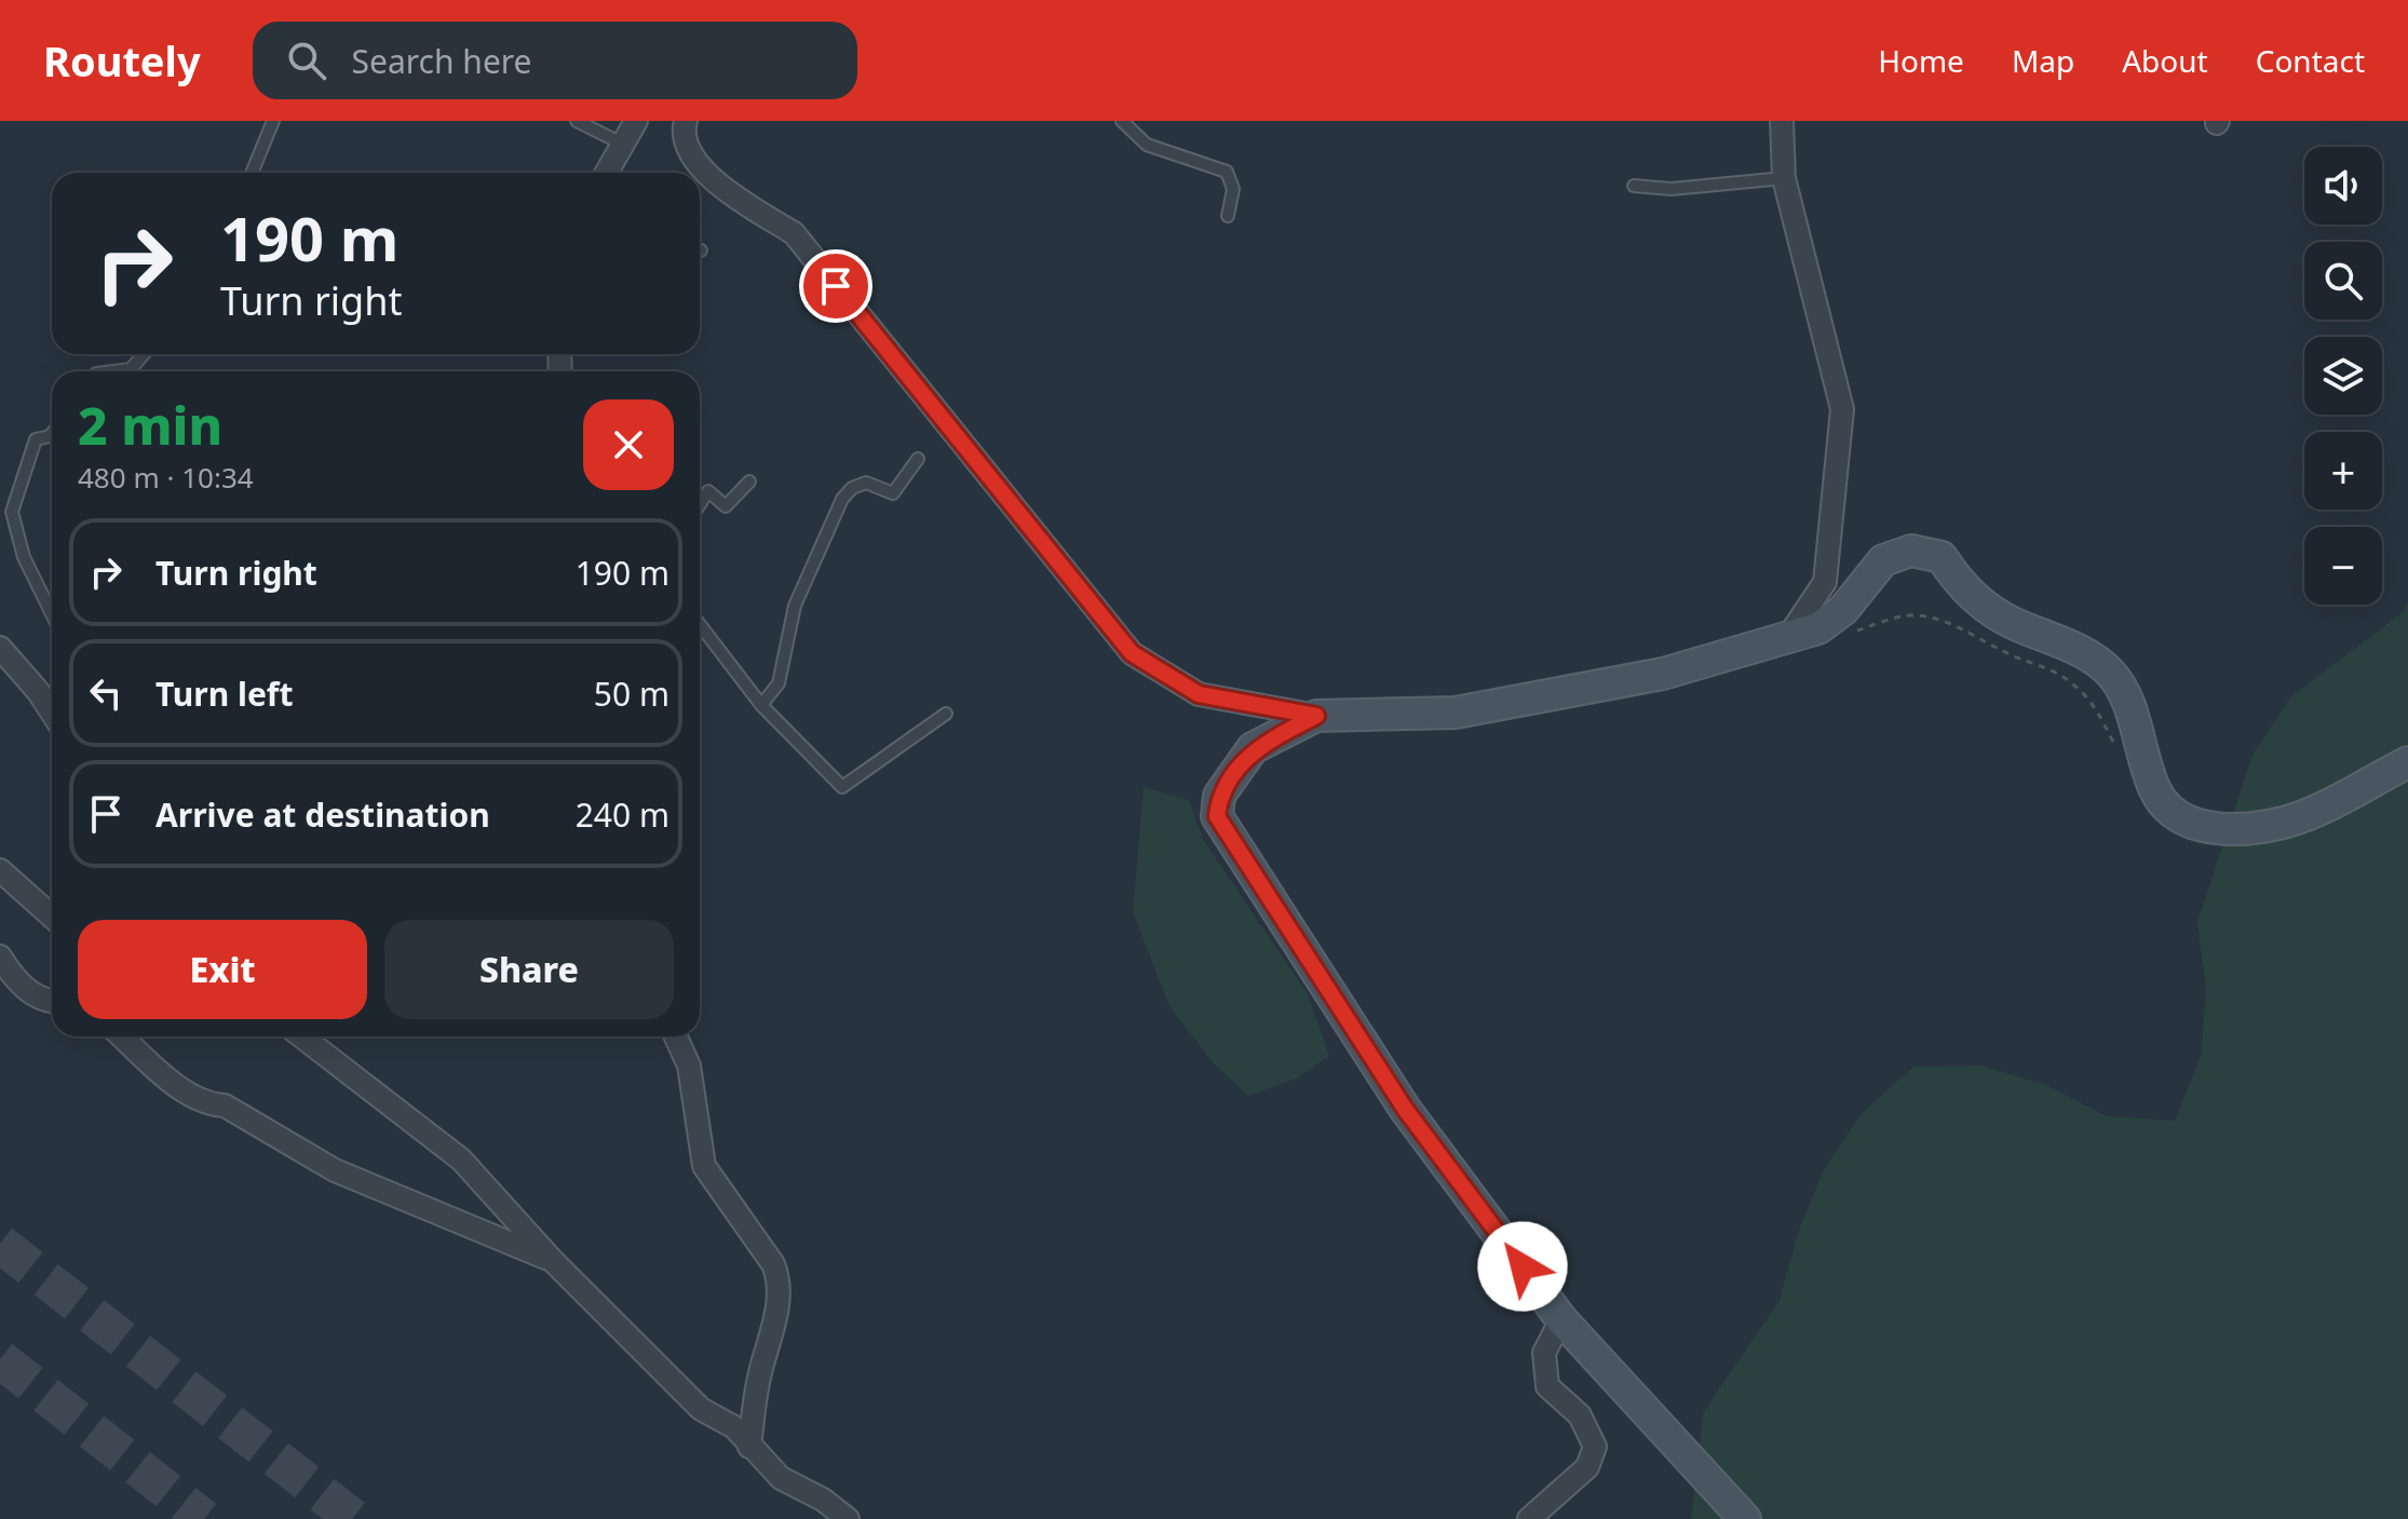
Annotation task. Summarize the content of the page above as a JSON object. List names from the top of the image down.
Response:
{
  "page": {
    "header": "Routely",
    "search": "Search here",
    "nav": [
      "Home",
      "Map",
      "About",
      "Contact"
    ],
    "map_buttons": ["+", "−"],
    "turn": ["190 m", "Turn right"],
    "heading": ["2 min", "480 m · 10:34"],
    "list": [
      {
        "name": "Turn right",
        "value": "190 m"
      },
      {
        "name": "Turn left",
        "value": "50 m"
      },
      {
        "name": "Arrive at destination",
        "value": "240 m"
      }
    ],
    "buttons": ["Exit", "Share"]
  }
}
